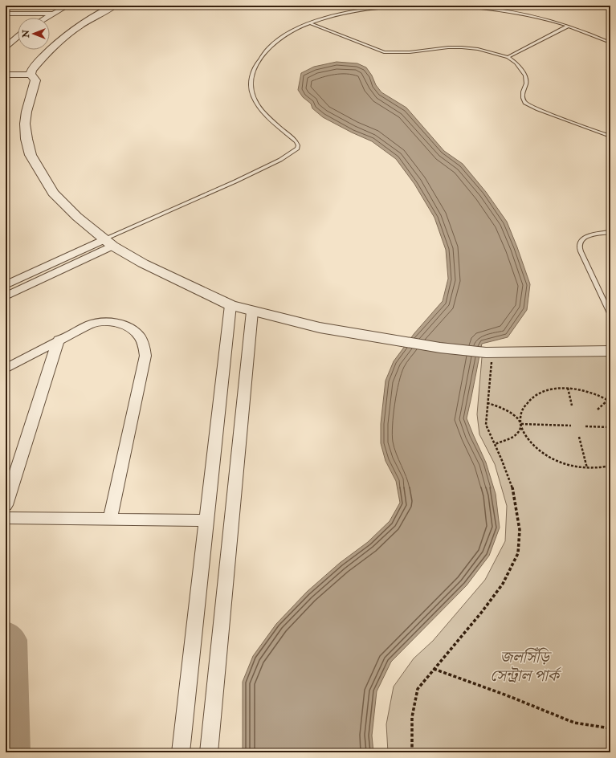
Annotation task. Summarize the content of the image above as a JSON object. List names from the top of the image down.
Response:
{
  "parks": ["জলসিঁড়ি সেন্ট্রাল পার্ক"],
  "north": "left"
}
